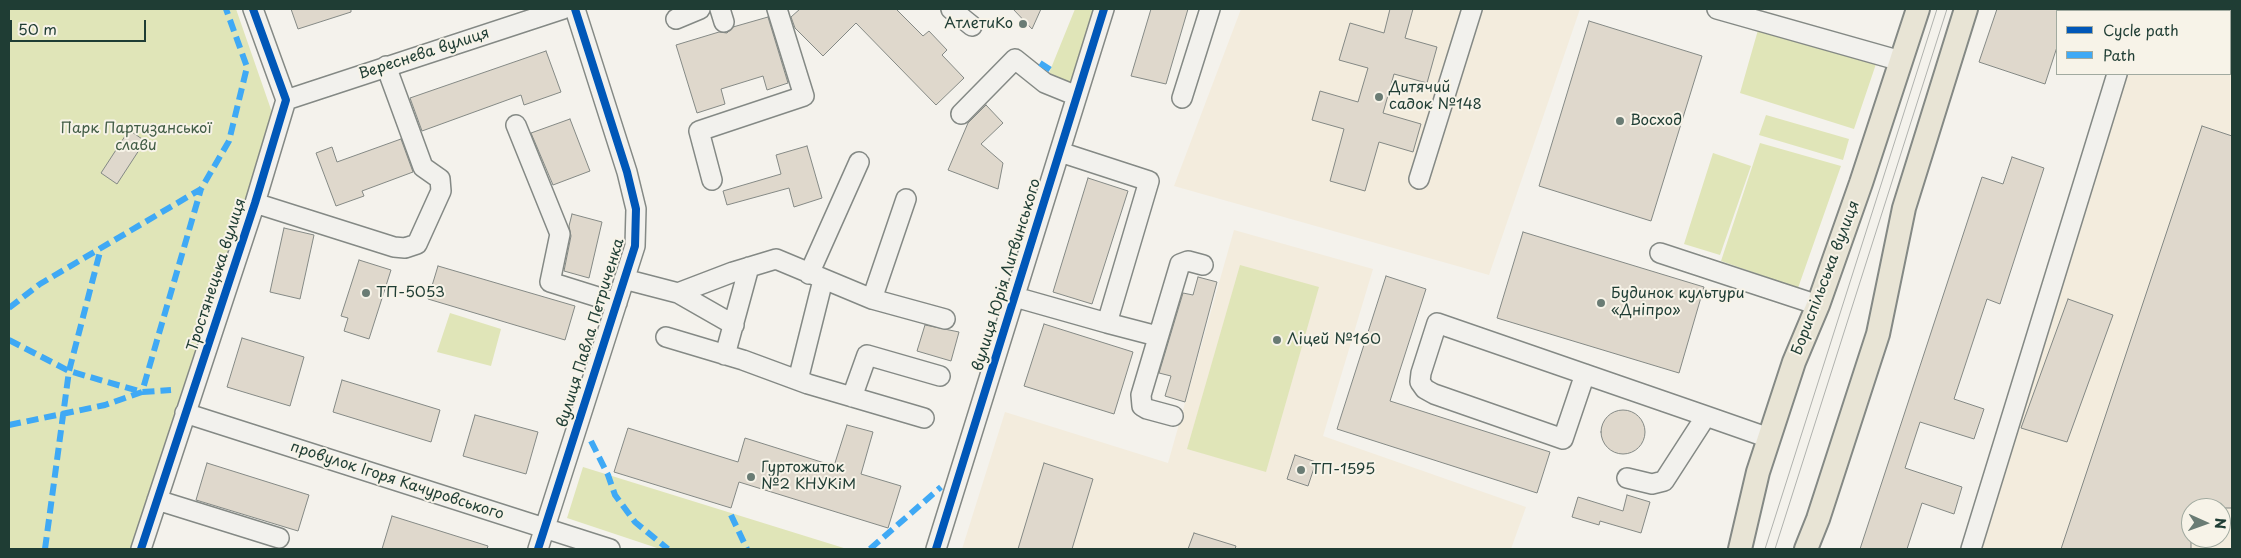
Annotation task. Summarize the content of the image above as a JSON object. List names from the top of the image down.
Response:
{
  "streets": {
    "main road": ["Бориспільська вулиця"],
    "street": [
      "Вереснева вулиця",
      "Тростянецька вулиця",
      "вулиця Юрія Литвинського",
      "вулиця Павла Петриченка",
      "провулок Ігоря Качуровського"
    ]
  },
  "crossings": [
    ["Вереснева вулиця", "Тростянецька вулиця"],
    ["Тростянецька вулиця", "провулок Ігоря Качуровського"],
    ["вулиця Павла Петриченка", "провулок Ігоря Качуровського"]
  ],
  "parks": ["Парк Партизанської слави"],
  "places": [
    "АтлетиКо",
    "Дитячий садок №148",
    "Восход",
    "ТП-5053",
    "Будинок культури «Дніпро»",
    "Ліцей №160",
    "ТП-1595",
    "Гуртожиток №2 КНУКіМ"
  ],
  "legend": ["Cycle path", "Path"],
  "scale_bar": "50 m",
  "north": "right"
}
